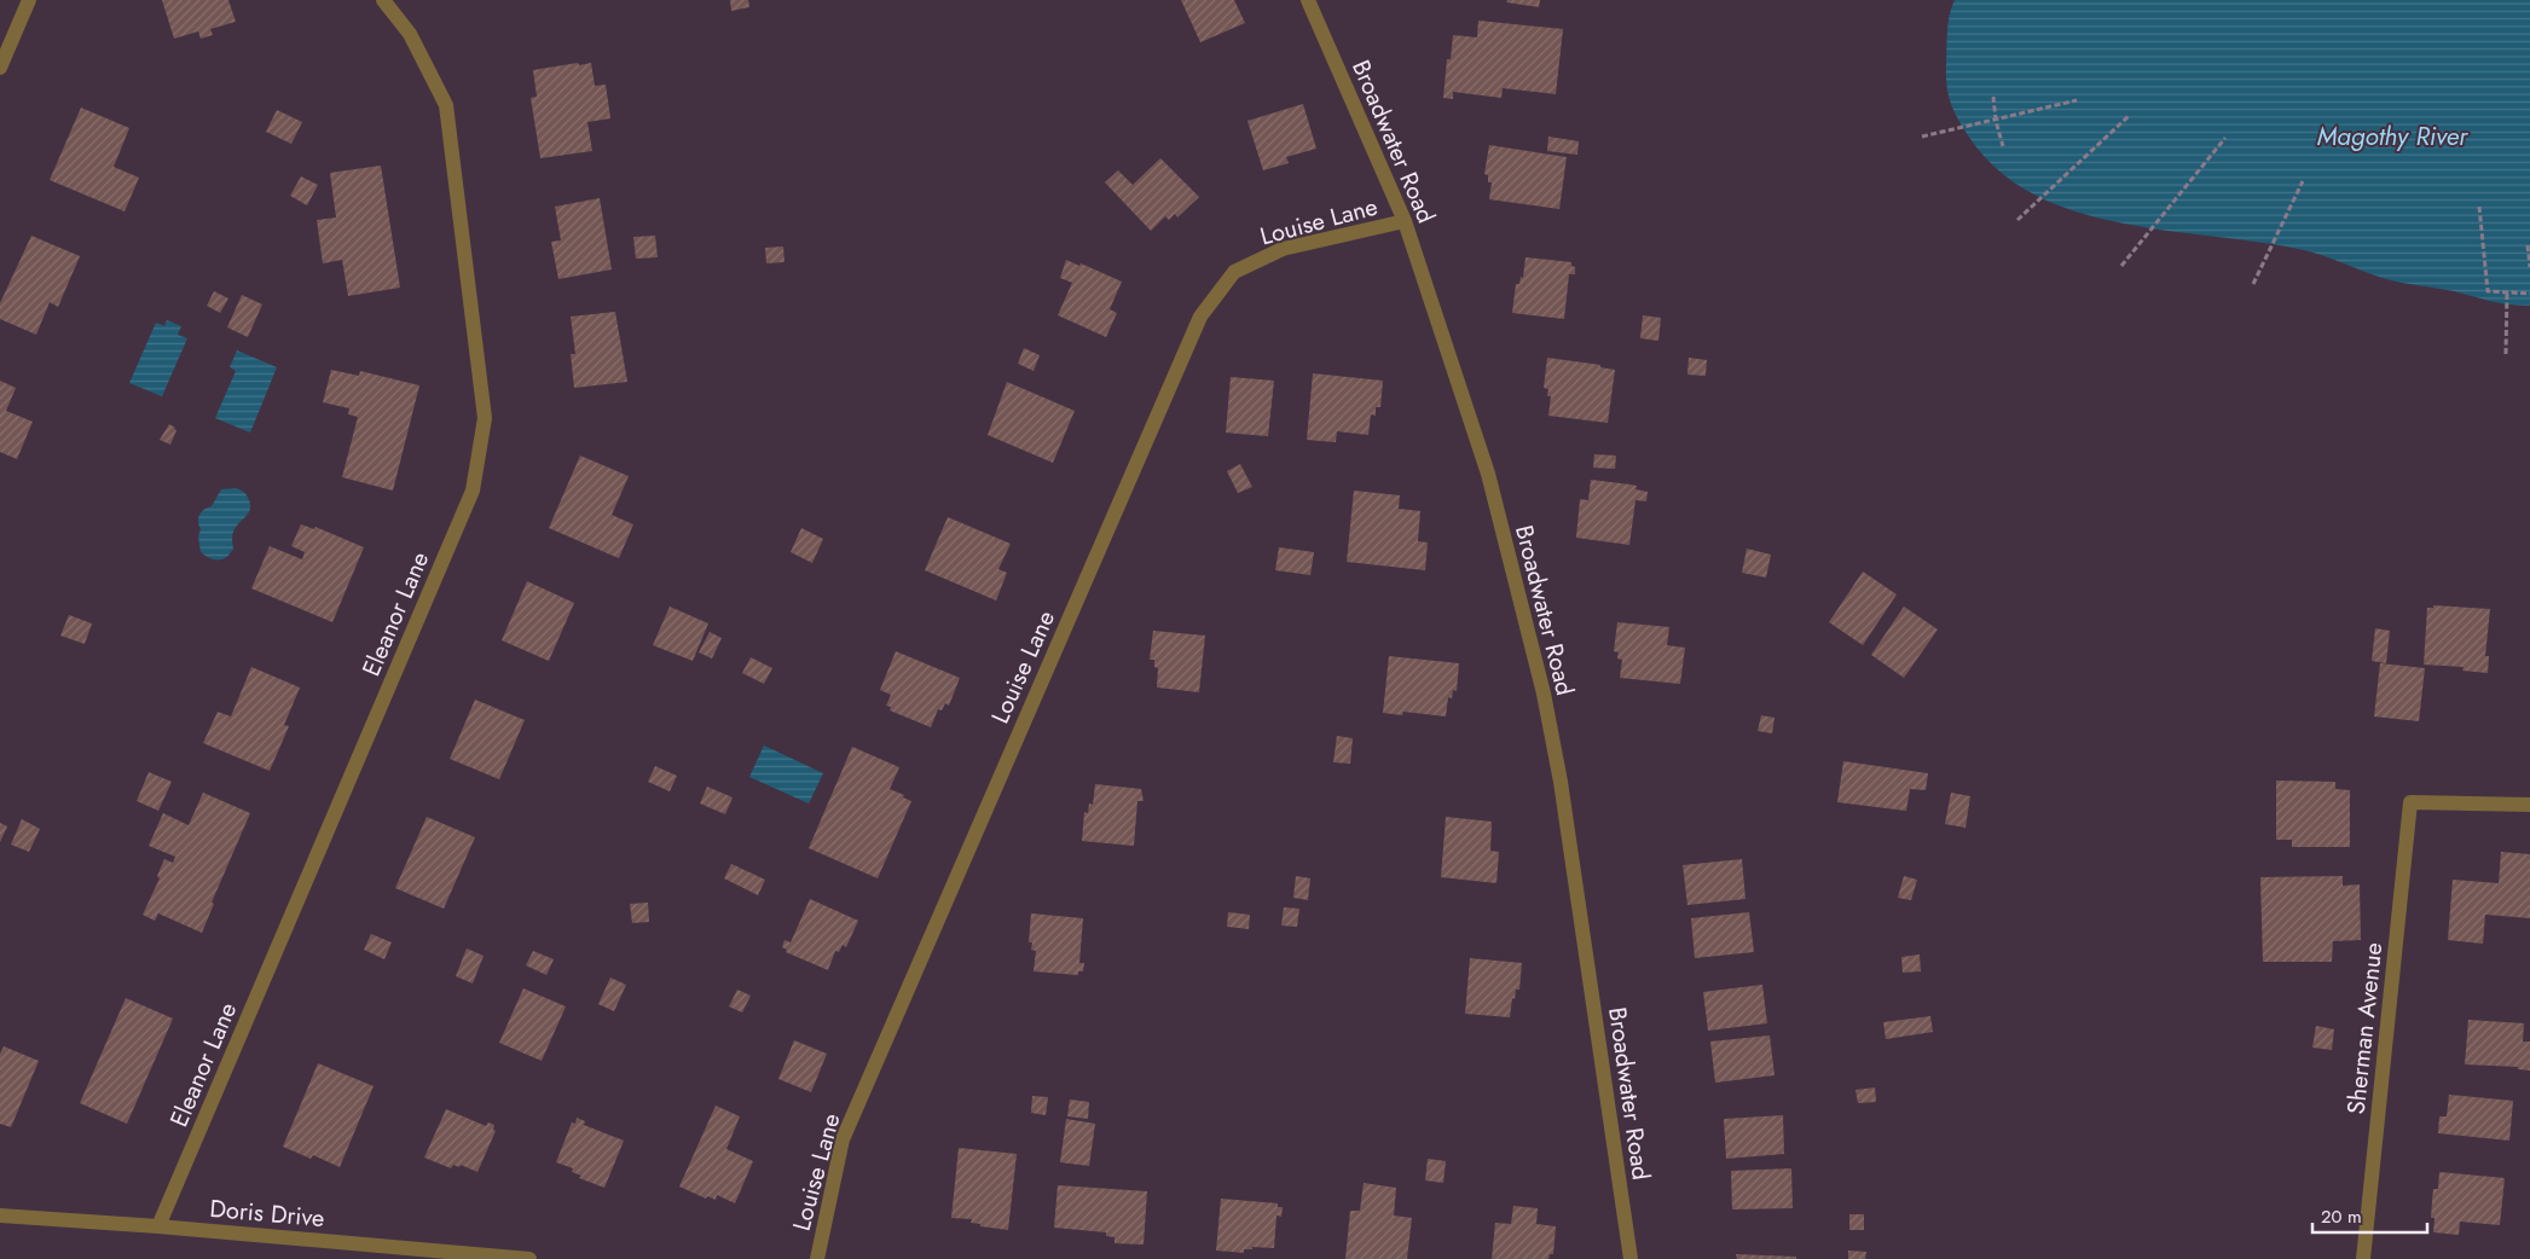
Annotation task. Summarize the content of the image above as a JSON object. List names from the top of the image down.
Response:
{
  "streets": {
    "street": [
      "Broadwater Road",
      "Louise Lane",
      "Eleanor Lane",
      "Sherman Avenue",
      "Doris Drive"
    ]
  },
  "crossings": [
    ["Broadwater Road", "Louise Lane"],
    ["Eleanor Lane", "Doris Drive"]
  ],
  "water": ["Magothy River"],
  "scale_bar": "20 m"
}
